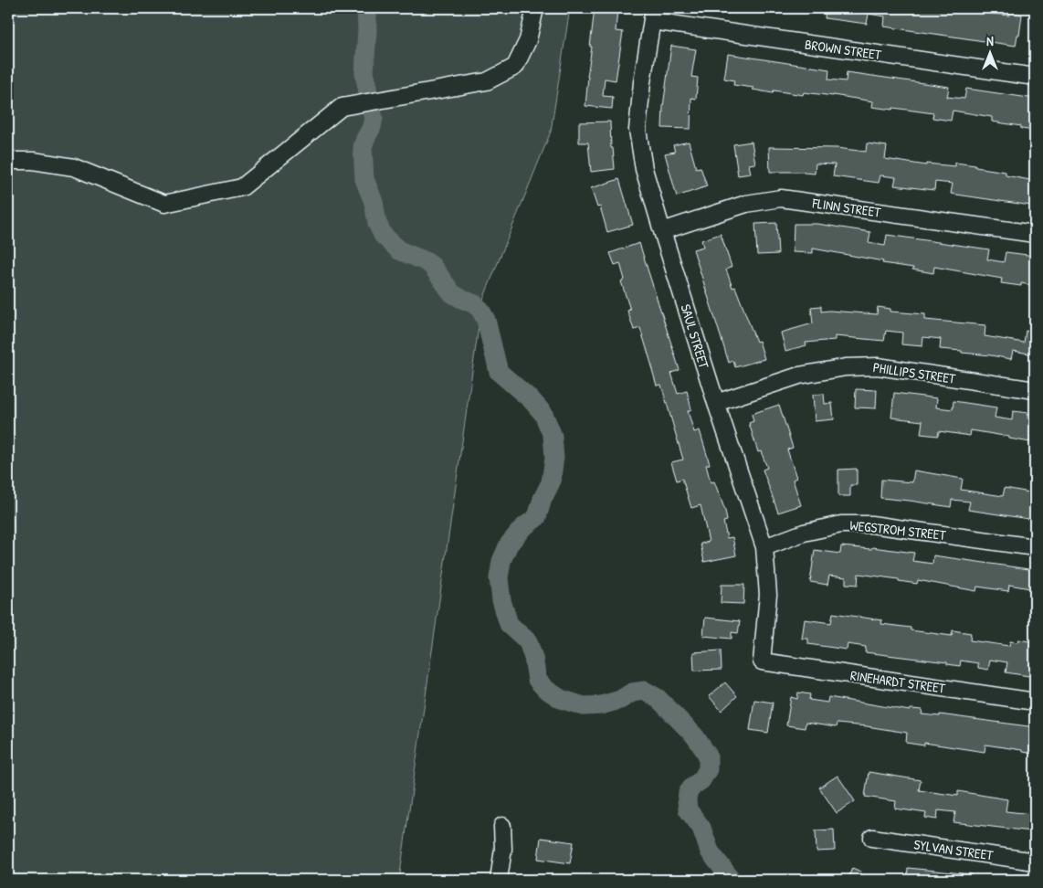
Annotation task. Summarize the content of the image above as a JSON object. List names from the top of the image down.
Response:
{
  "streets": {
    "street": [
      "BROWN STREET",
      "FLINN STREET",
      "SAUL STREET",
      "PHILLIPS STREET",
      "WEGSTROM STREET",
      "RINEHARDT STREET",
      "SYLVAN STREET"
    ]
  },
  "crossings": [
    ["BROWN STREET", "SAUL STREET"],
    ["FLINN STREET", "SAUL STREET"],
    ["SAUL STREET", "PHILLIPS STREET"],
    ["SAUL STREET", "WEGSTROM STREET"],
    ["SAUL STREET", "RINEHARDT STREET"]
  ],
  "north": "top"
}
